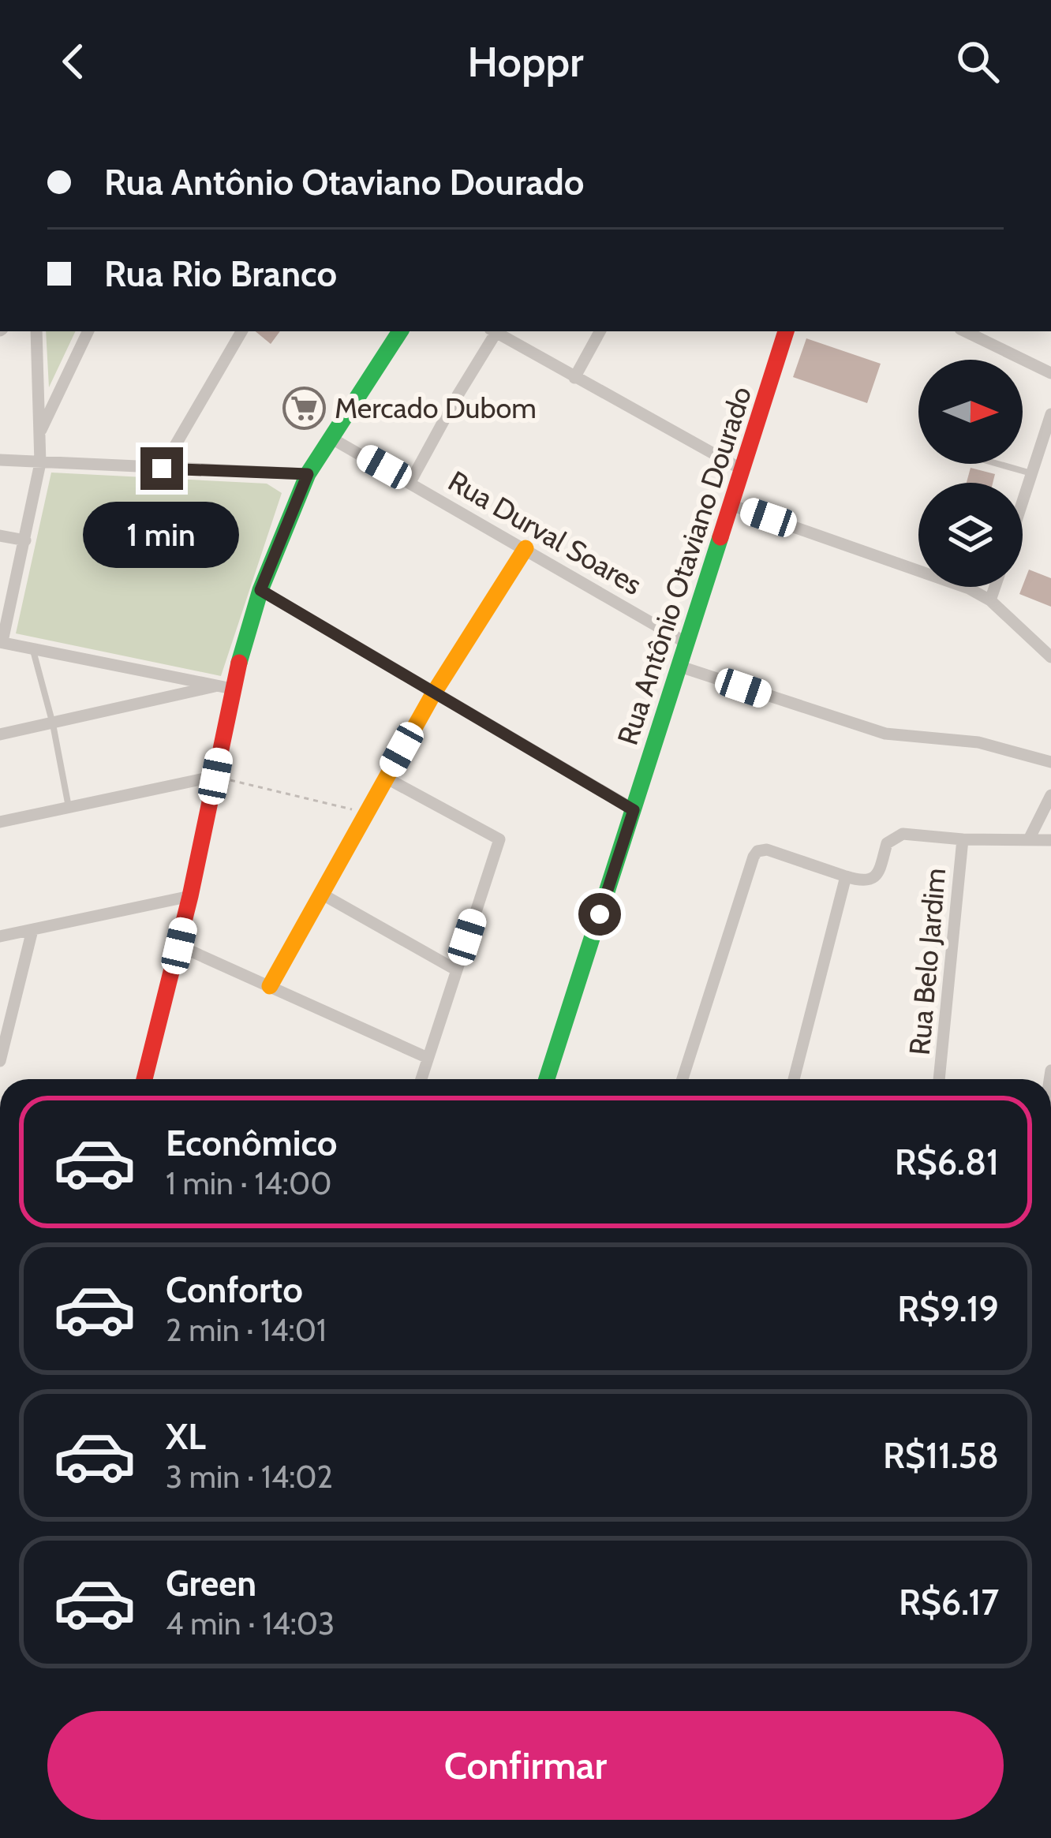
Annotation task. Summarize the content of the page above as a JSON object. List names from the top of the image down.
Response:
{
  "streets": {
    "street": ["Rua Durval Soares", "Rua Antônio Otaviano Dourado", "Rua Belo Jardim"]
  },
  "crossings": [
    ["Rua Durval Soares", "Rua Antônio Otaviano Dourado"]
  ],
  "places": {
    "supermarket": ["Mercado Dubom"]
  },
  "north": "right",
  "page": {
    "header": "Hoppr",
    "banner": ["Rua Antônio Otaviano Dourado", "Rua Rio Branco"],
    "bubble": "1 min",
    "list": [
      {
        "name": "Econômico",
        "note": "1 min · 14:00",
        "value": "R$6.81"
      },
      {
        "name": "Conforto",
        "note": "2 min · 14:01",
        "value": "R$9.19"
      },
      {
        "name": "XL",
        "note": "3 min · 14:02",
        "value": "R$11.58"
      },
      {
        "name": "Green",
        "note": "4 min · 14:03",
        "value": "R$6.17"
      }
    ],
    "buttons": "Confirmar"
  }
}
